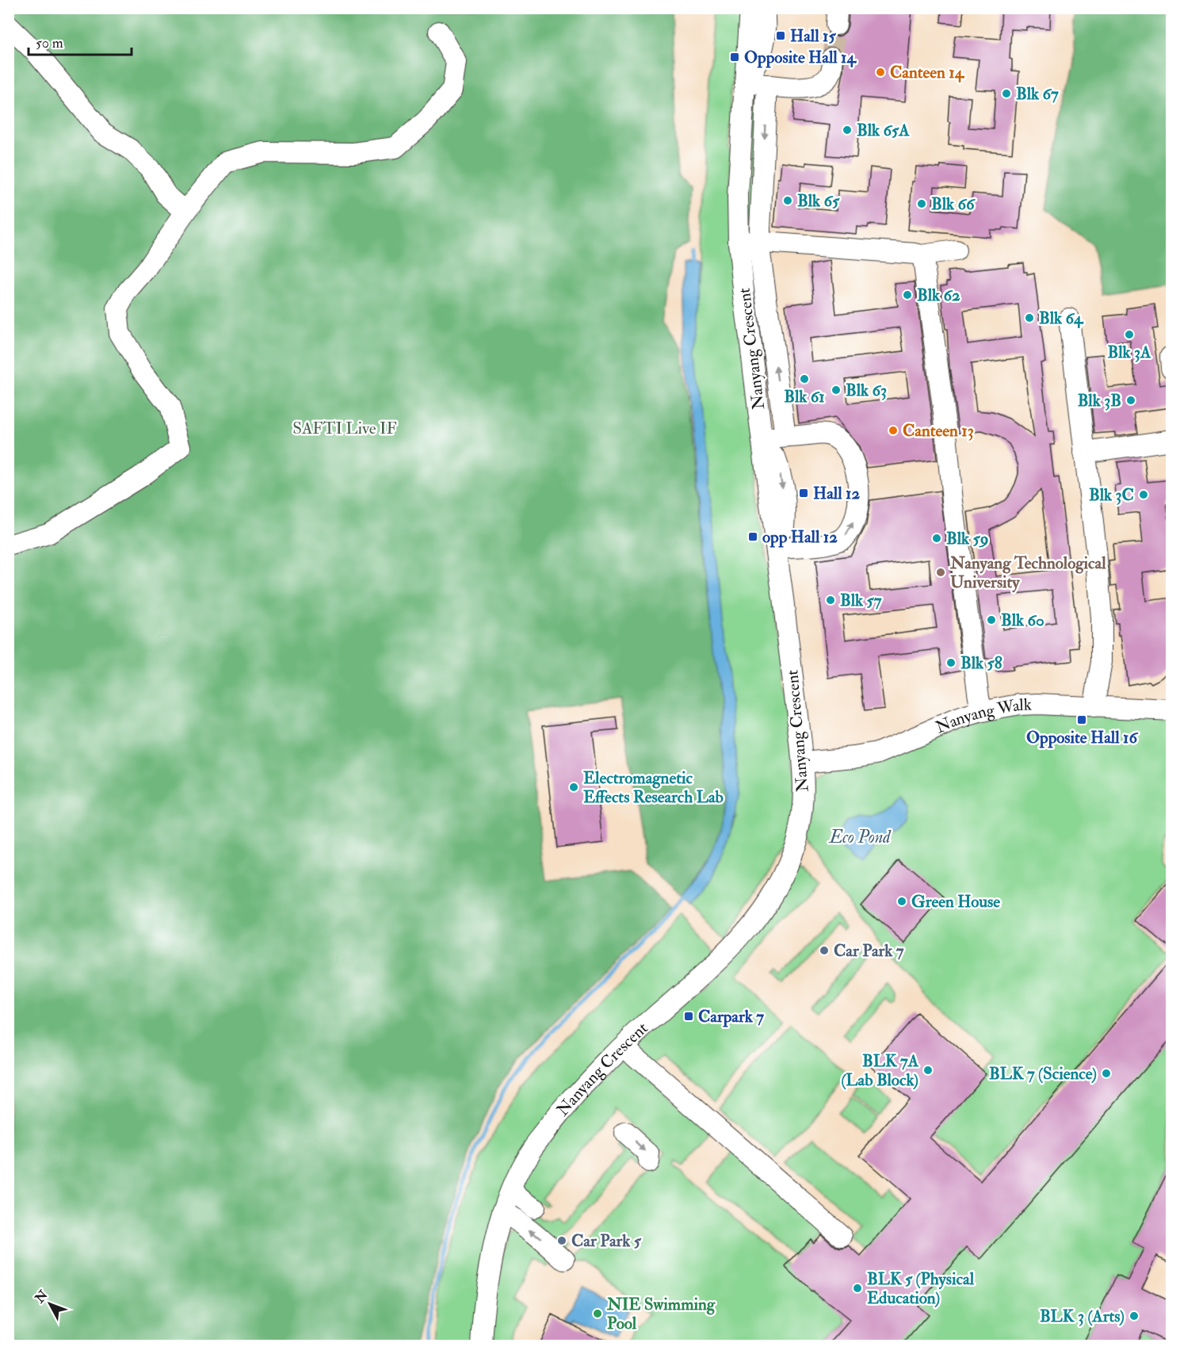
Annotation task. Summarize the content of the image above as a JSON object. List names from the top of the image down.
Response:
{
  "streets": {
    "street": ["Nanyang Crescent", "Nanyang Walk"]
  },
  "crossings": [
    ["Nanyang Crescent", "Nanyang Walk"]
  ],
  "water": ["Eco Pond"],
  "parks": ["SAFTI Live IF"],
  "places": {
    "transit": [
      "Hall 15",
      "Opposite Hall 14",
      "Hall 12",
      "opp Hall 12",
      "Opposite Hall 16",
      "Carpark 7"
    ],
    "other": [
      "Canteen 14",
      "Blk 67",
      "Blk 65A",
      "Blk 65",
      "Blk 66",
      "Blk 62",
      "Blk 64",
      "Blk 3A",
      "Blk 61",
      "Blk 63",
      "Blk 3B",
      "Canteen 13",
      "Blk 3C",
      "Blk 59",
      "Nanyang Technological University",
      "Blk 57",
      "Blk 60",
      "Blk 58",
      "Electromagnetic Effects Research Lab",
      "Green House",
      "Car Park 7",
      "BLK 7A (Lab Block)",
      "BLK 7 (Science)",
      "Car Park 5",
      "BLK 5 (Physical Education)",
      "NIE Swimming Pool",
      "BLK 3 (Arts)"
    ]
  },
  "scale_bar": "50 m",
  "north": "top left"
}
